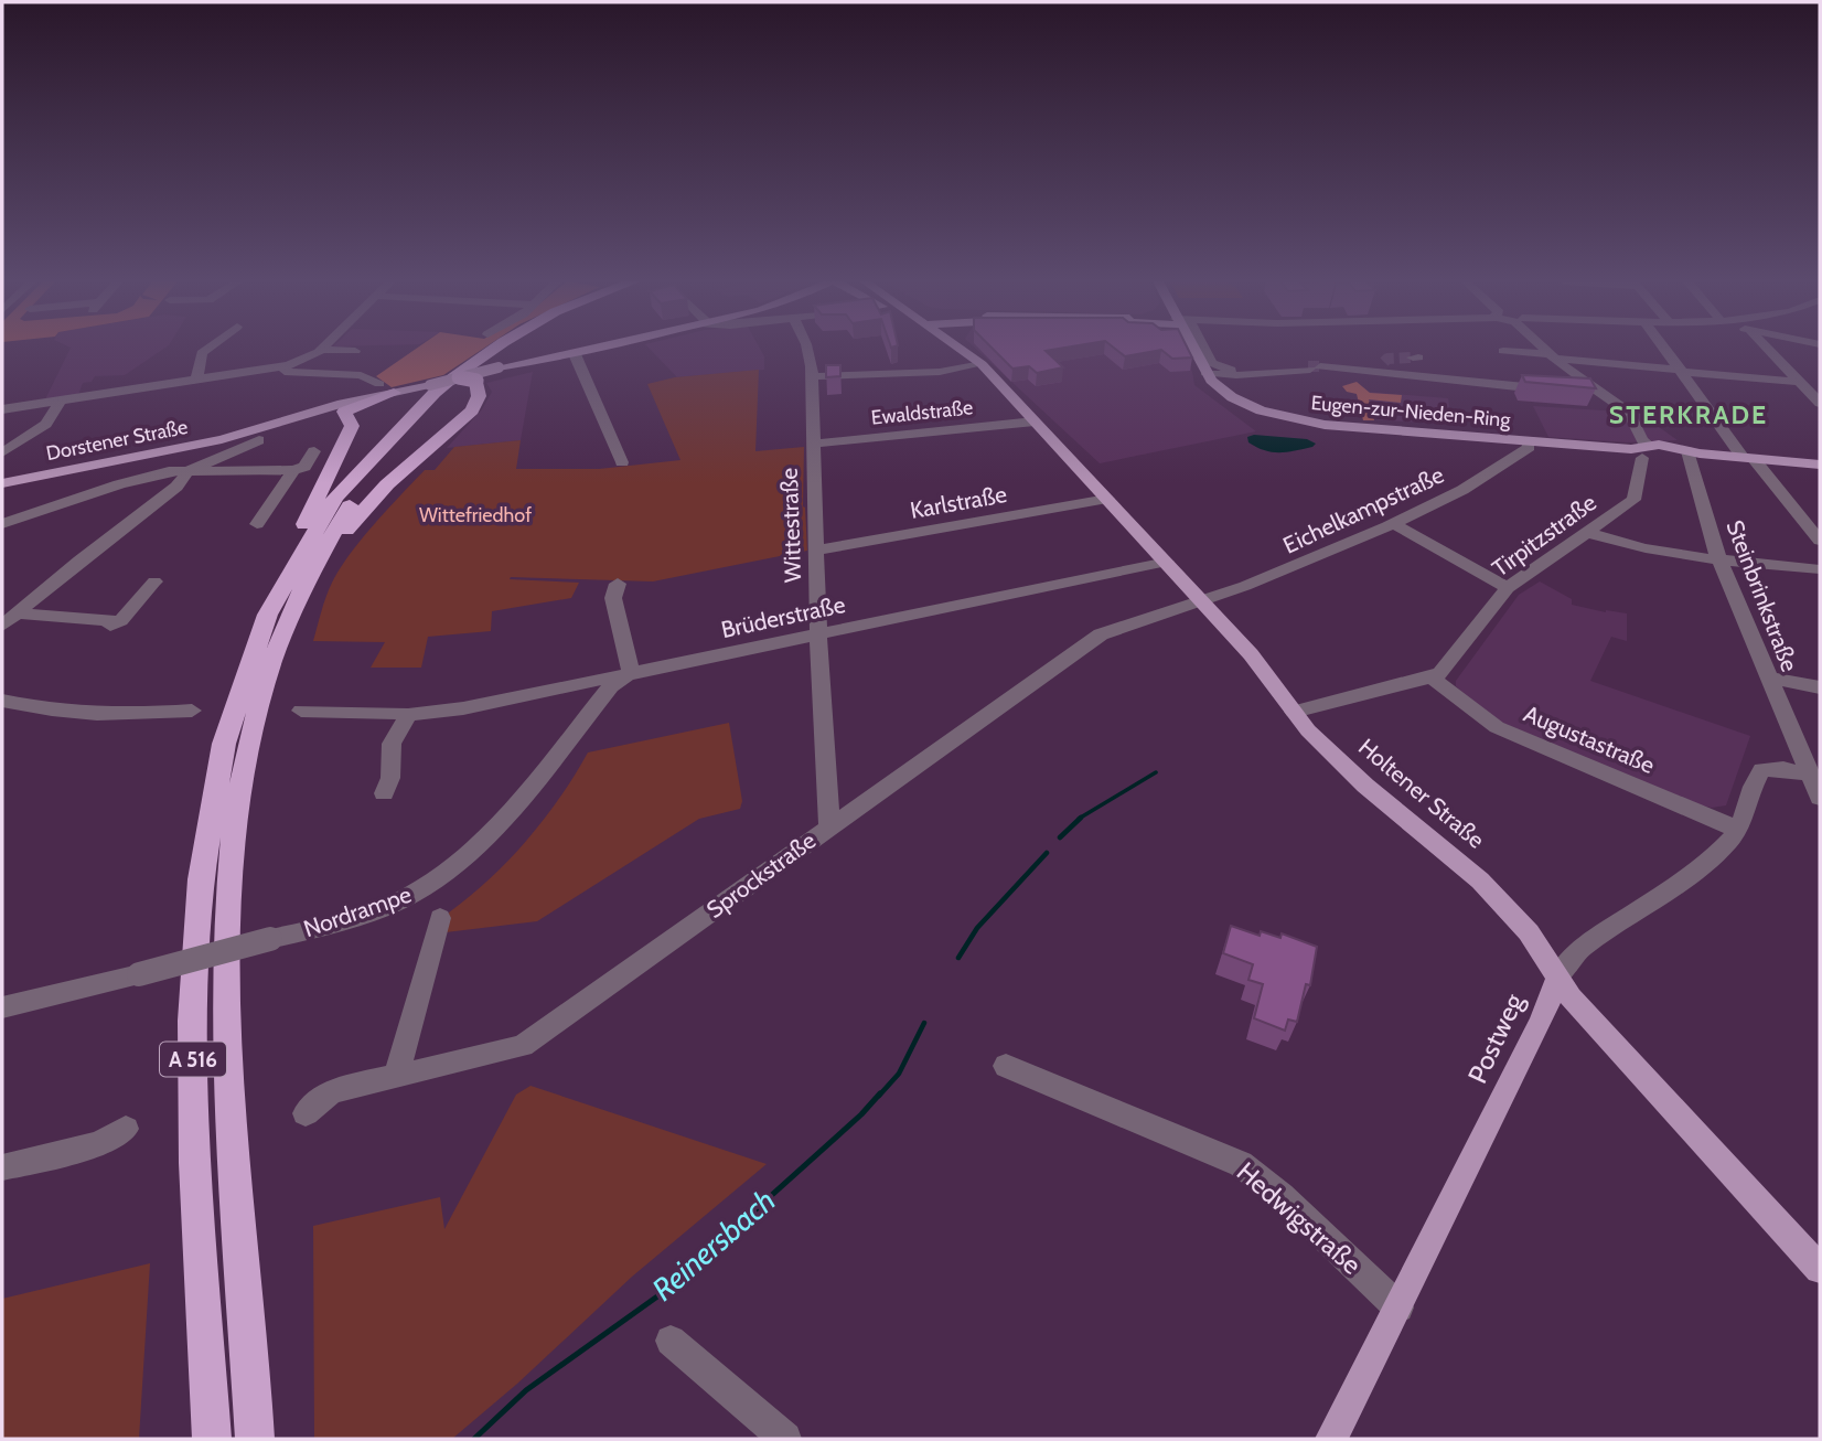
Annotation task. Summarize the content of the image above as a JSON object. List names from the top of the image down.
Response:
{
  "streets": {
    "highway": ["A 516"],
    "main road": [
      "Eugen-zur-Nieden-Ring",
      "Dorstener Straße",
      "Holtener Straße",
      "Postweg"
    ],
    "street": [
      "Ewaldstraße",
      "Karlstraße",
      "Eichelkampstraße",
      "Wittestraße",
      "Tirpitzstraße",
      "Steinbrinkstraße",
      "Brüderstraße",
      "Augustastraße",
      "Sprockstraße",
      "Nordrampe",
      "Hedwigstraße"
    ]
  },
  "crossings": [
    ["Eugen-zur-Nieden-Ring", "Eichelkampstraße"],
    ["Eugen-zur-Nieden-Ring", "Tirpitzstraße"],
    ["Eugen-zur-Nieden-Ring", "Steinbrinkstraße"],
    ["Ewaldstraße", "Wittestraße"],
    ["Ewaldstraße", "Holtener Straße"],
    ["Karlstraße", "Wittestraße"],
    ["Karlstraße", "Holtener Straße"],
    ["Eichelkampstraße", "Holtener Straße"],
    ["Eichelkampstraße", "Sprockstraße"],
    ["Wittestraße", "Brüderstraße"],
    ["Wittestraße", "Sprockstraße"],
    ["Tirpitzstraße", "Augustastraße"],
    ["Steinbrinkstraße", "Postweg"],
    ["Brüderstraße", "Holtener Straße"],
    ["Brüderstraße", "Nordrampe"],
    ["Augustastraße", "Postweg"],
    ["Holtener Straße", "Sprockstraße"],
    ["Holtener Straße", "Postweg"],
    ["Postweg", "Hedwigstraße"]
  ],
  "districts": ["STERKRADE"],
  "water": ["Reinersbach"],
  "parks": ["Wittefriedhof"]
}
